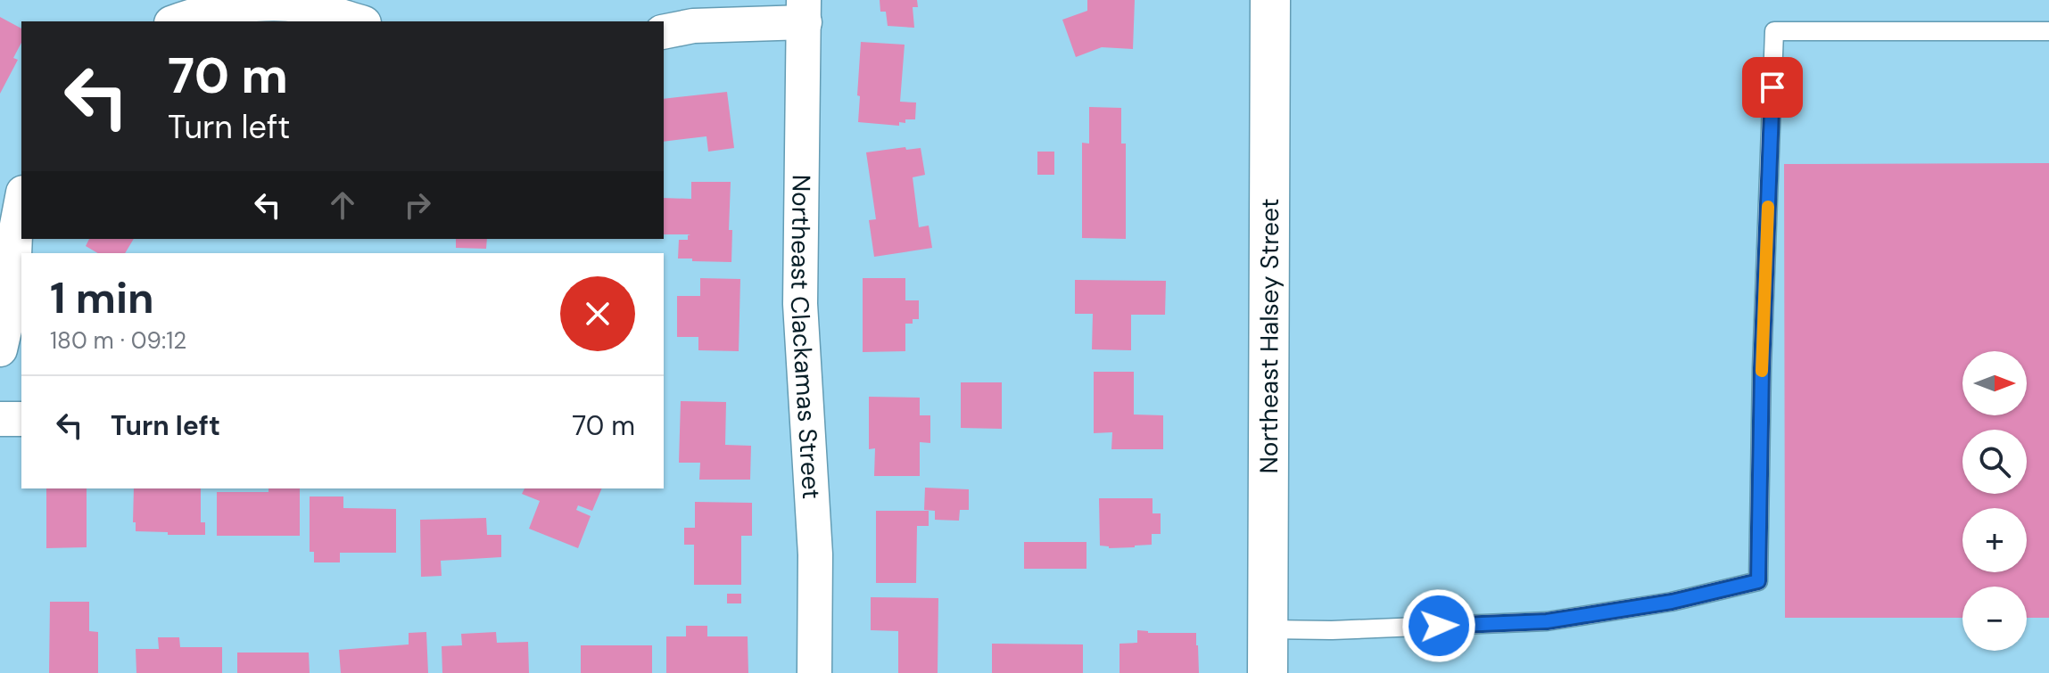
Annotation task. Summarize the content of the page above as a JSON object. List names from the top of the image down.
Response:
{
  "streets": {
    "street": ["Northeast Clackamas Street", "Northeast Halsey Street"]
  },
  "north": "right",
  "page": {
    "turn": ["70 m", "Turn left"],
    "heading": ["1 min", "180 m · 09:12"],
    "map_buttons": ["+", "−"],
    "list": [
      {
        "name": "Turn left",
        "value": "70 m"
      }
    ]
  }
}
